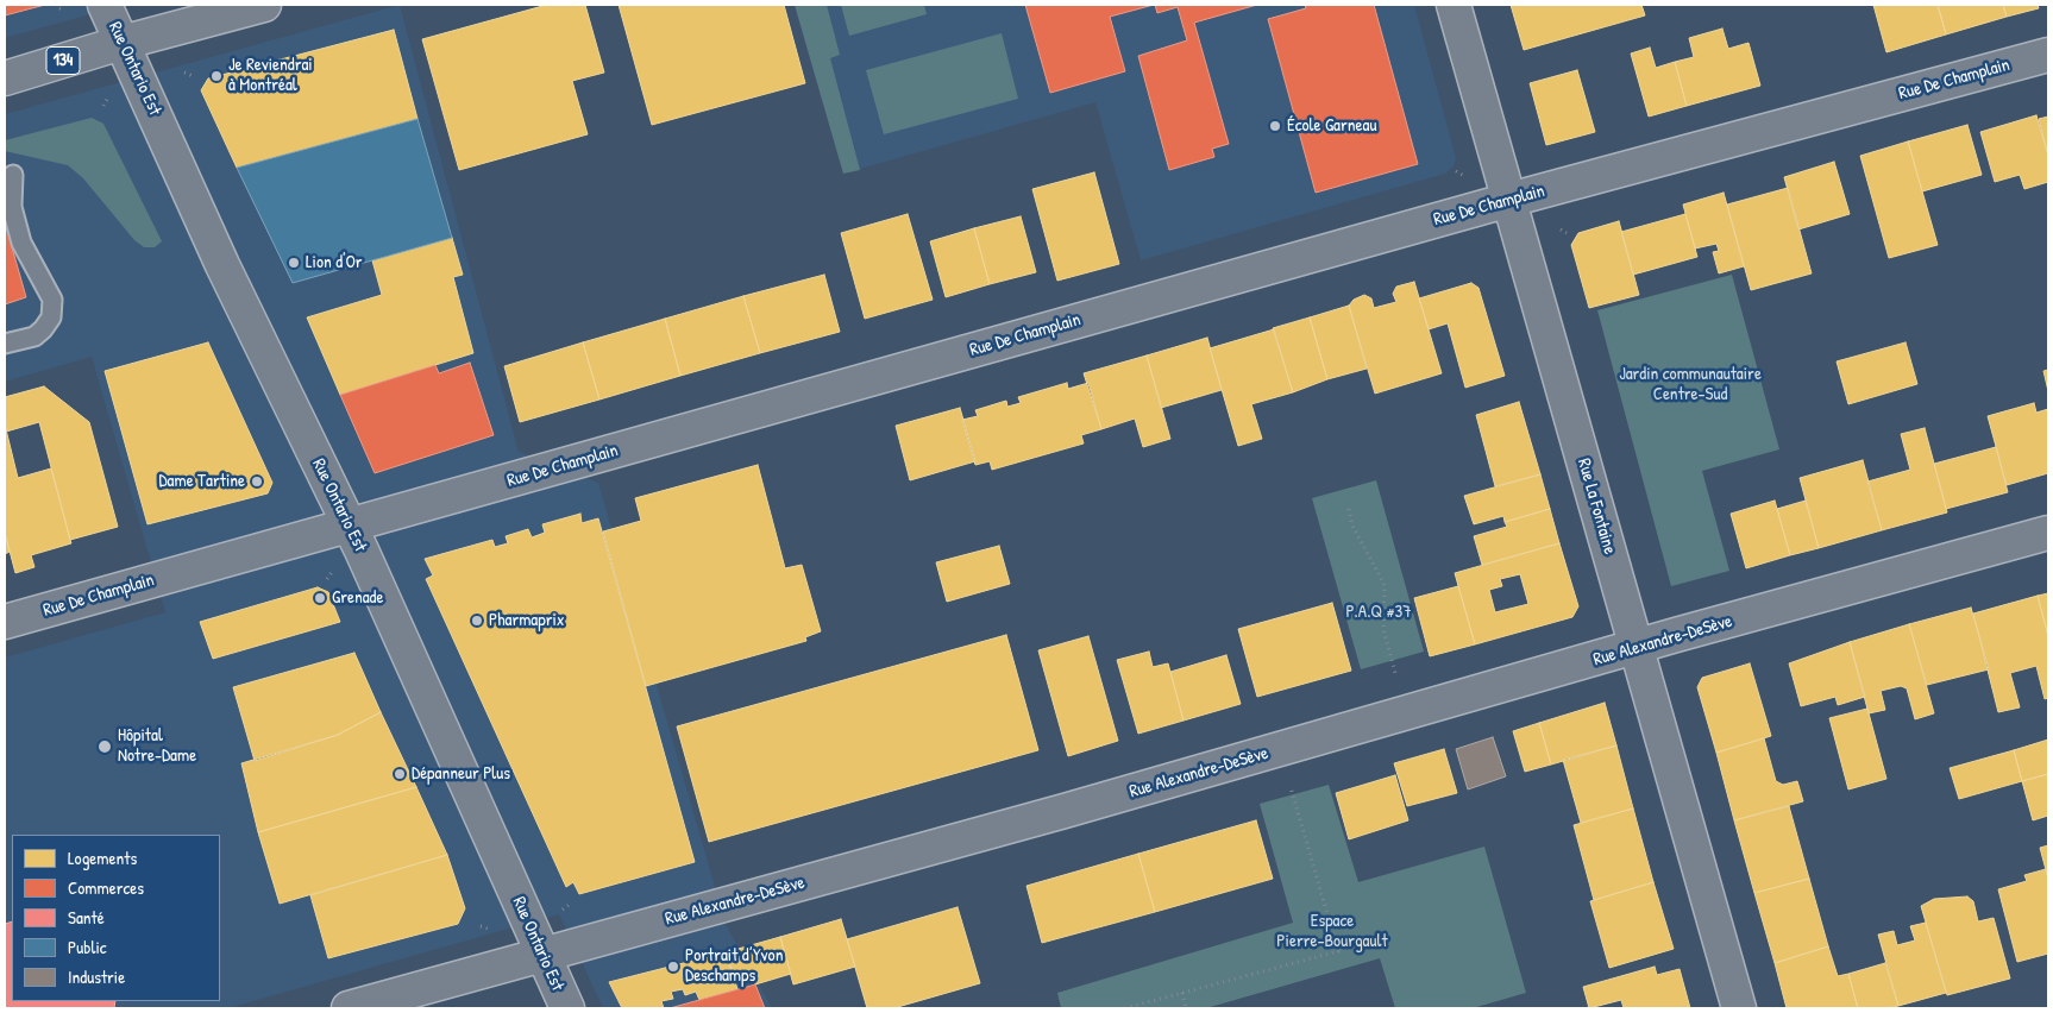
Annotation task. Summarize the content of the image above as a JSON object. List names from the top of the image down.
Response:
{
  "streets": {
    "street": [
      "134",
      "Rue Ontario Est",
      "Rue De Champlain",
      "Rue La Fontaine",
      "Rue Alexandre-DeSève"
    ]
  },
  "crossings": [
    ["134", "Rue Ontario Est"],
    ["Rue Ontario Est", "Rue De Champlain"],
    ["Rue Ontario Est", "Rue Alexandre-DeSève"],
    ["Rue De Champlain", "Rue La Fontaine"],
    ["Rue La Fontaine", "Rue Alexandre-DeSève"]
  ],
  "parks": ["Jardin communautaire Centre-Sud", "P.A.Q #37", "Espace Pierre-Bourgault"],
  "places": [
    "Je Reviendrai à Montréal",
    "École Garneau",
    "Lion d'Or",
    "Dame Tartine",
    "Grenade",
    "Pharmaprix",
    "Hôpital Notre-Dame",
    "Dépanneur Plus",
    "Portrait d’Yvon Deschamps"
  ],
  "legend": [
    "Logements",
    "Commerces",
    "Santé",
    "Public",
    "Industrie"
  ]
}
